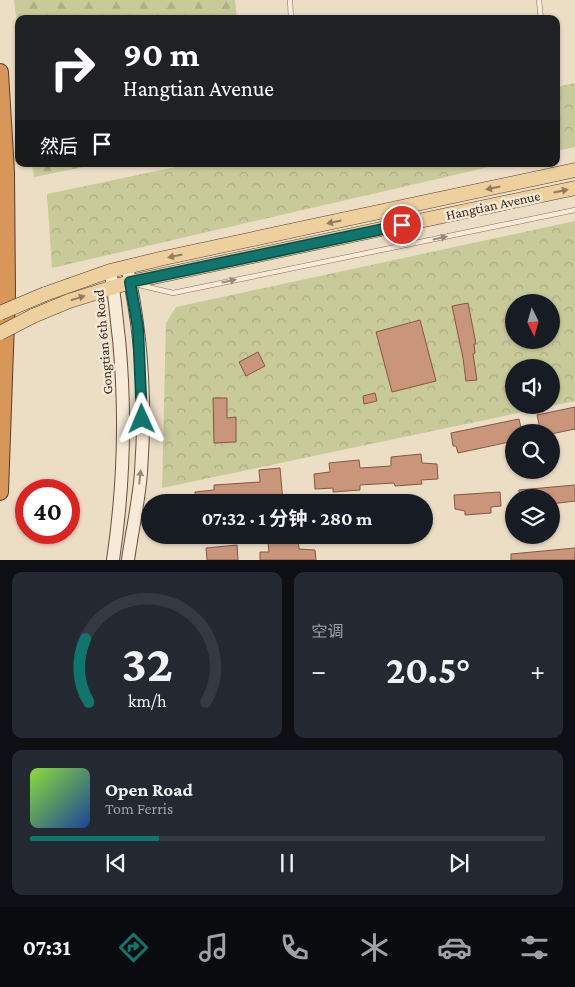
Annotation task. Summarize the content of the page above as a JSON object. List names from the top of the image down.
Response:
{
  "streets": {
    "main road": ["Hangtian Avenue"],
    "street": ["Gongtian 6th Road"]
  },
  "crossings": [
    ["Hangtian Avenue", "Gongtian 6th Road"]
  ],
  "north": "bottom",
  "page": {
    "turn": ["90 m", "Hangtian Avenue"],
    "then": "然后",
    "limit": "40",
    "trip": "07:32 · 1 分钟 · 280 m",
    "tile": "空调",
    "heat": ["−", "20.5°", "+"],
    "song": ["Open Road", "Tom Ferris"],
    "tabs": "07:31",
    "gauge": ["32", "km/h"]
  }
}
